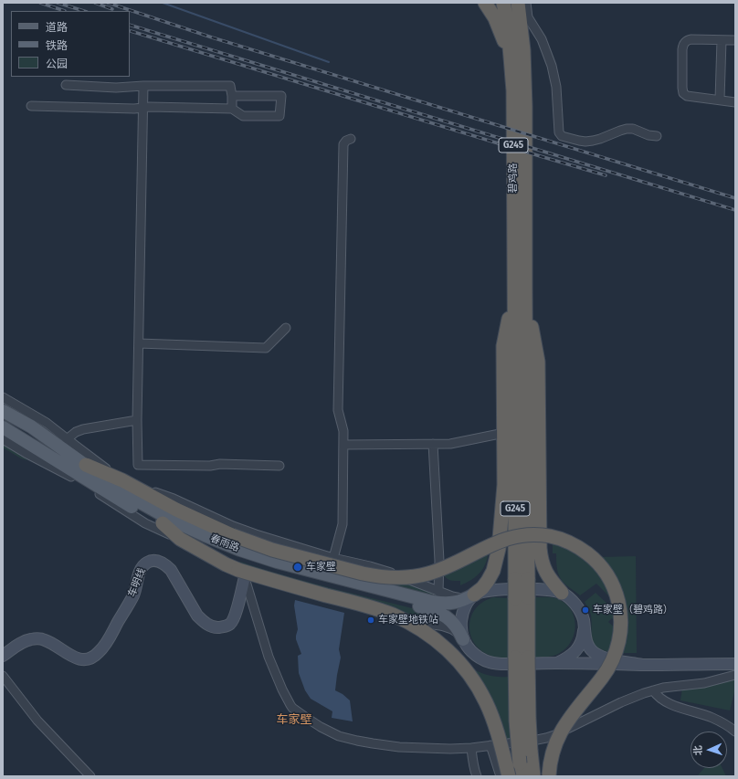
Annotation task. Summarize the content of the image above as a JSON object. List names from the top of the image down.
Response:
{
  "streets": {
    "highway": ["G245", "碧鸡路"],
    "main road": ["春雨路", "车明线"]
  },
  "crossings": [
    ["G245", "碧鸡路"]
  ],
  "districts": ["车家壁"],
  "places": ["车家壁", "车家壁（碧鸡路）", "车家壁地铁站"],
  "legend": ["道路", "铁路", "公园"],
  "north": "left"
}
